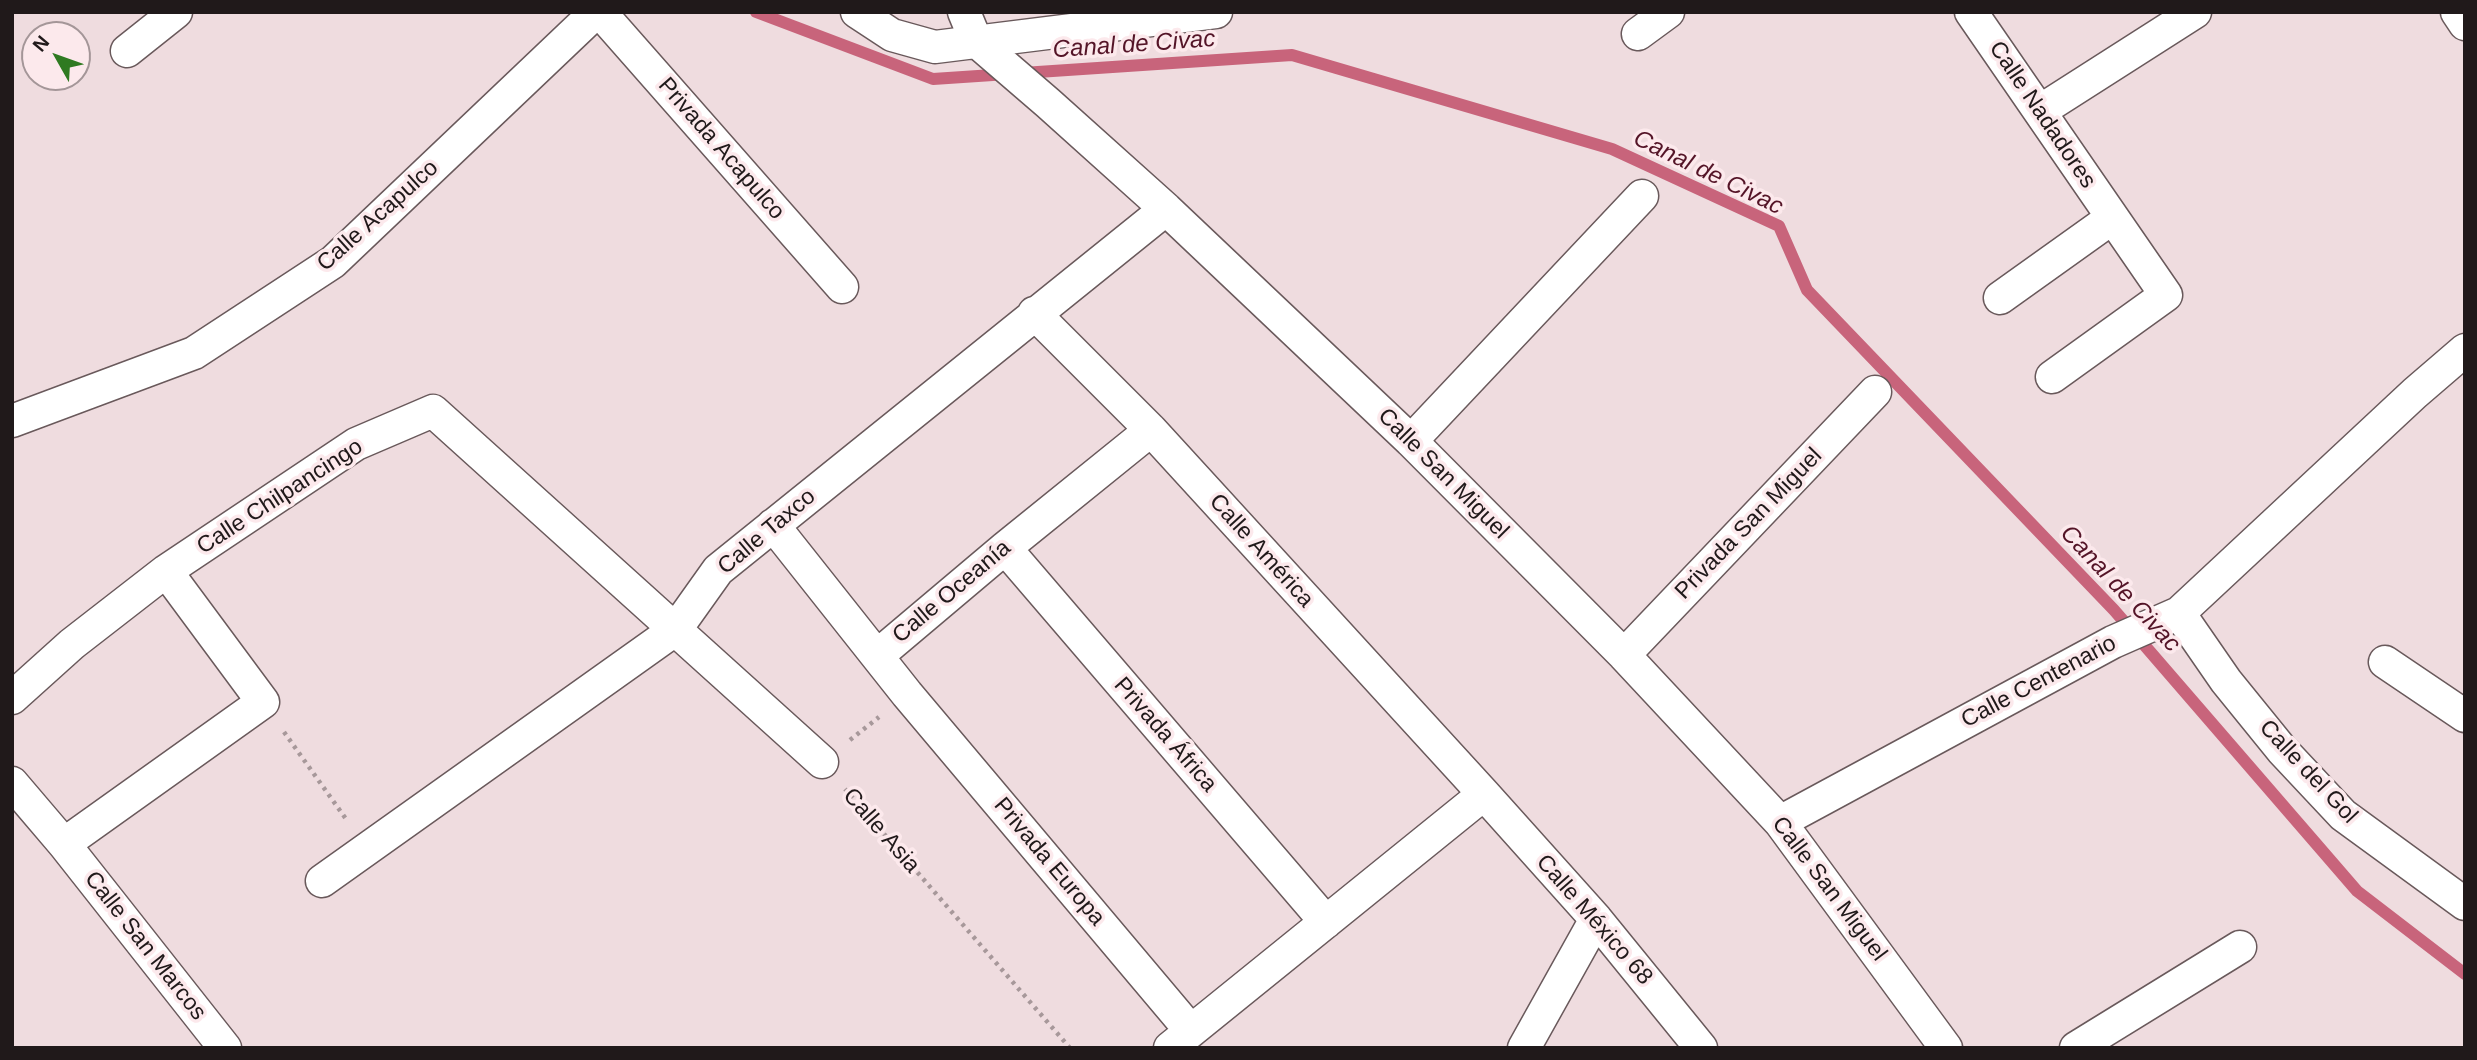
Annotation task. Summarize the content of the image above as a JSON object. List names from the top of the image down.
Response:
{
  "streets": {
    "street": [
      "Calle Nadadores",
      "Privada Acapulco",
      "Calle Acapulco",
      "Calle San Miguel",
      "Calle Chilpancingo",
      "Privada San Miguel",
      "Calle Taxco",
      "Calle América",
      "Calle Oceanía",
      "Calle Centenario",
      "Privada África",
      "Calle del Gol",
      "Privada Europa",
      "Calle México 68",
      "Calle San Marcos"
    ],
    "path": ["Calle Asia"]
  },
  "crossings": [
    ["Privada Acapulco", "Calle Acapulco"],
    ["Calle San Miguel", "Privada San Miguel"],
    ["Calle San Miguel", "Calle Taxco"],
    ["Calle San Miguel", "Calle Centenario"],
    ["Calle Chilpancingo", "Calle Taxco"],
    ["Calle Taxco", "Calle América"],
    ["Calle América", "Calle Oceanía"],
    ["Calle América", "Calle México 68"],
    ["Calle Oceanía", "Privada África"],
    ["Calle Oceanía", "Privada Europa"],
    ["Calle Centenario", "Calle del Gol"]
  ],
  "water": ["Canal de Civac"],
  "north": "top left"
}
